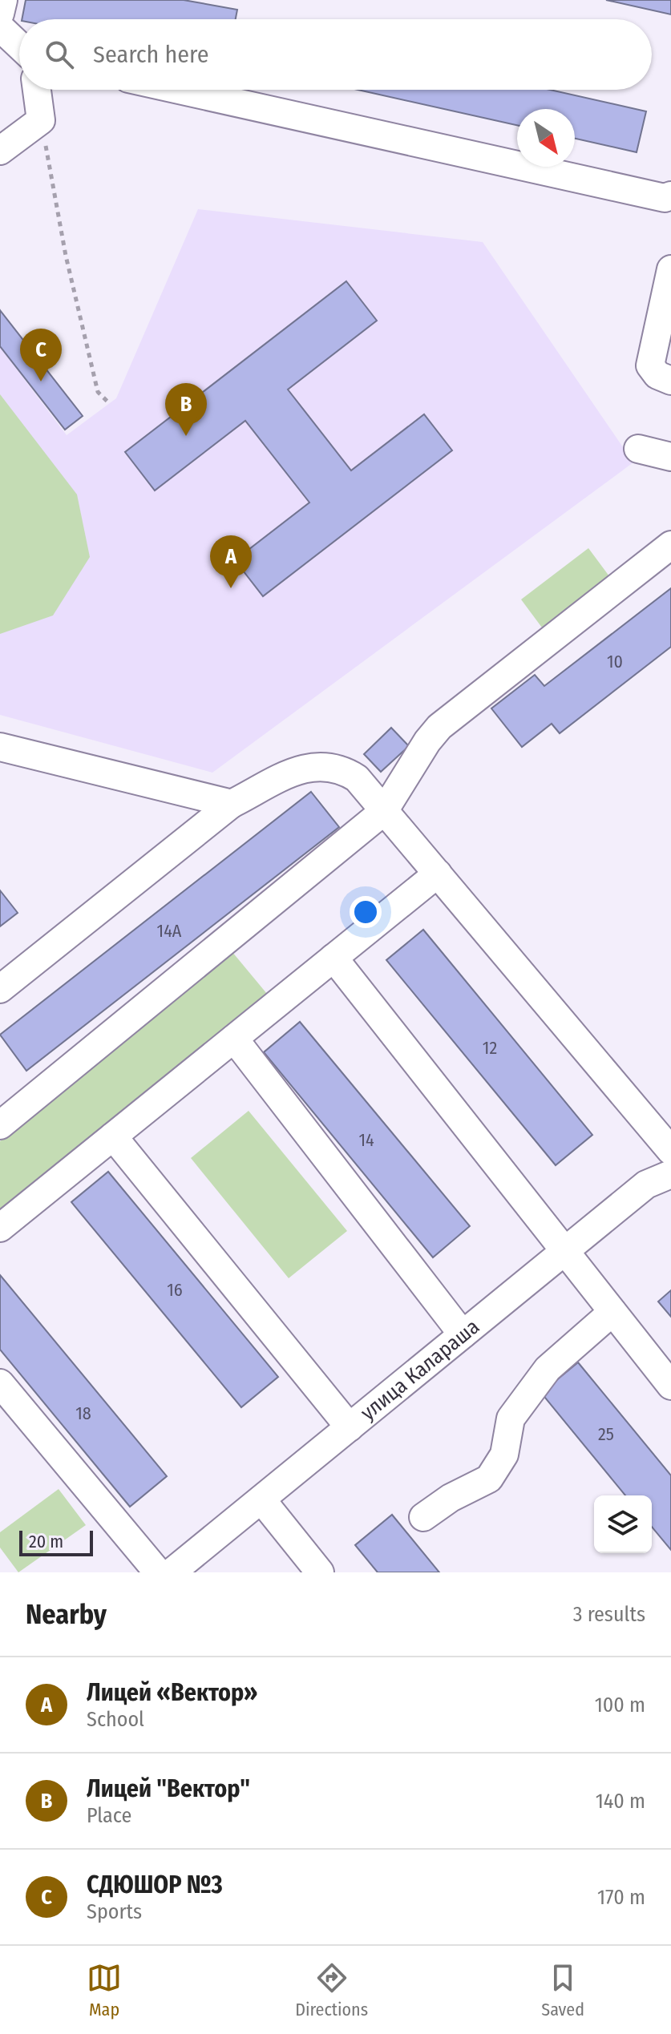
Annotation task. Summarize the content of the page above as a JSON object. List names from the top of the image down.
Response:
{
  "streets": {
    "street": ["улица Калараша"]
  },
  "house_numbers": [
    "10",
    "14А",
    "12",
    "14",
    "16",
    "18",
    "25"
  ],
  "scale_bar": "20 m",
  "north": "bottom right",
  "page": {
    "search": "Search here",
    "pins": ["C", "B", "A"],
    "scale": "20 m",
    "heading": ["Nearby", "3 results"],
    "list": [
      {
        "mark": "A",
        "name": "Лицей «Вектор»",
        "note": "School",
        "value": "100 m"
      },
      {
        "mark": "B",
        "name": "Лицей \"Вектор\"",
        "note": "Place",
        "value": "140 m"
      },
      {
        "mark": "C",
        "name": "СДЮШОР №3",
        "note": "Sports",
        "value": "170 m"
      }
    ],
    "nav": ["Map", "Directions", "Saved"]
  }
}
